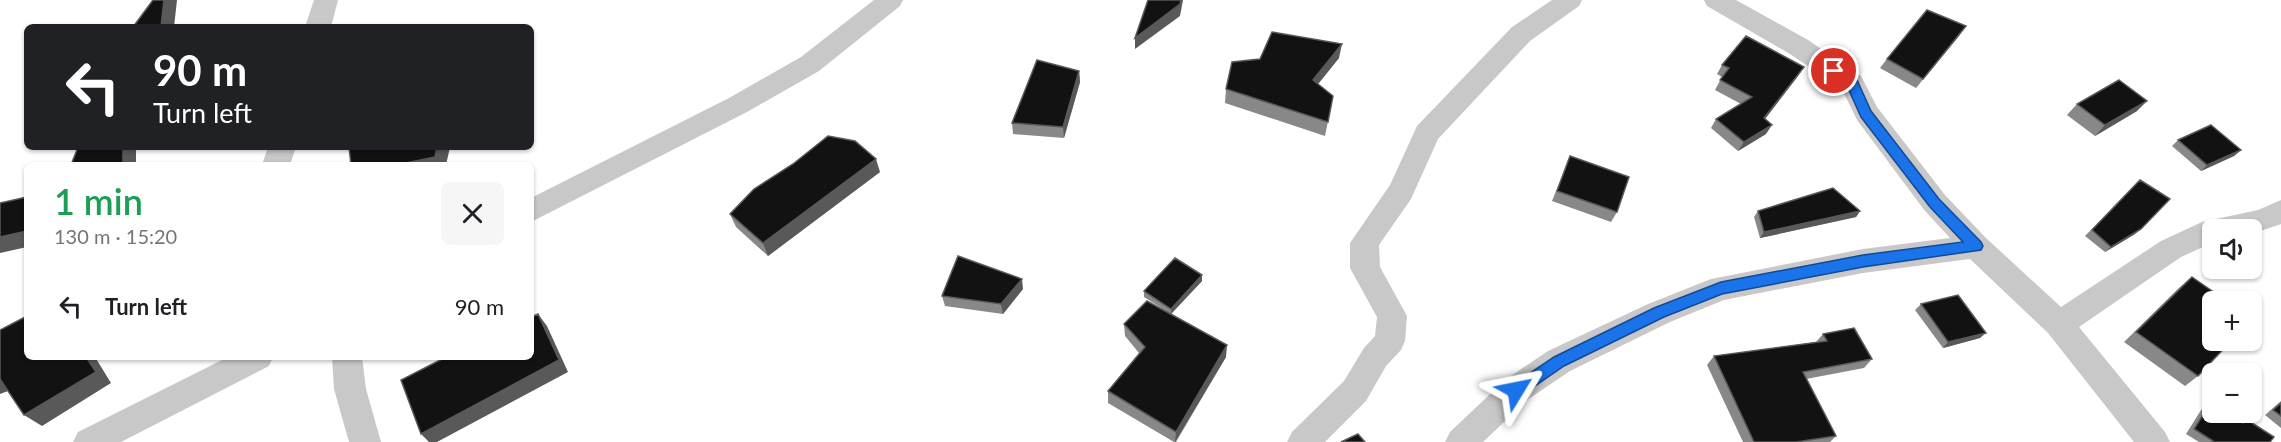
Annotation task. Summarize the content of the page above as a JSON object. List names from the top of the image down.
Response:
{
  "page": {
    "turn": ["90 m", "Turn left"],
    "heading": ["1 min", "130 m · 15:20"],
    "map_buttons": ["+", "−"],
    "list": [
      {
        "name": "Turn left",
        "value": "90 m"
      }
    ]
  }
}
